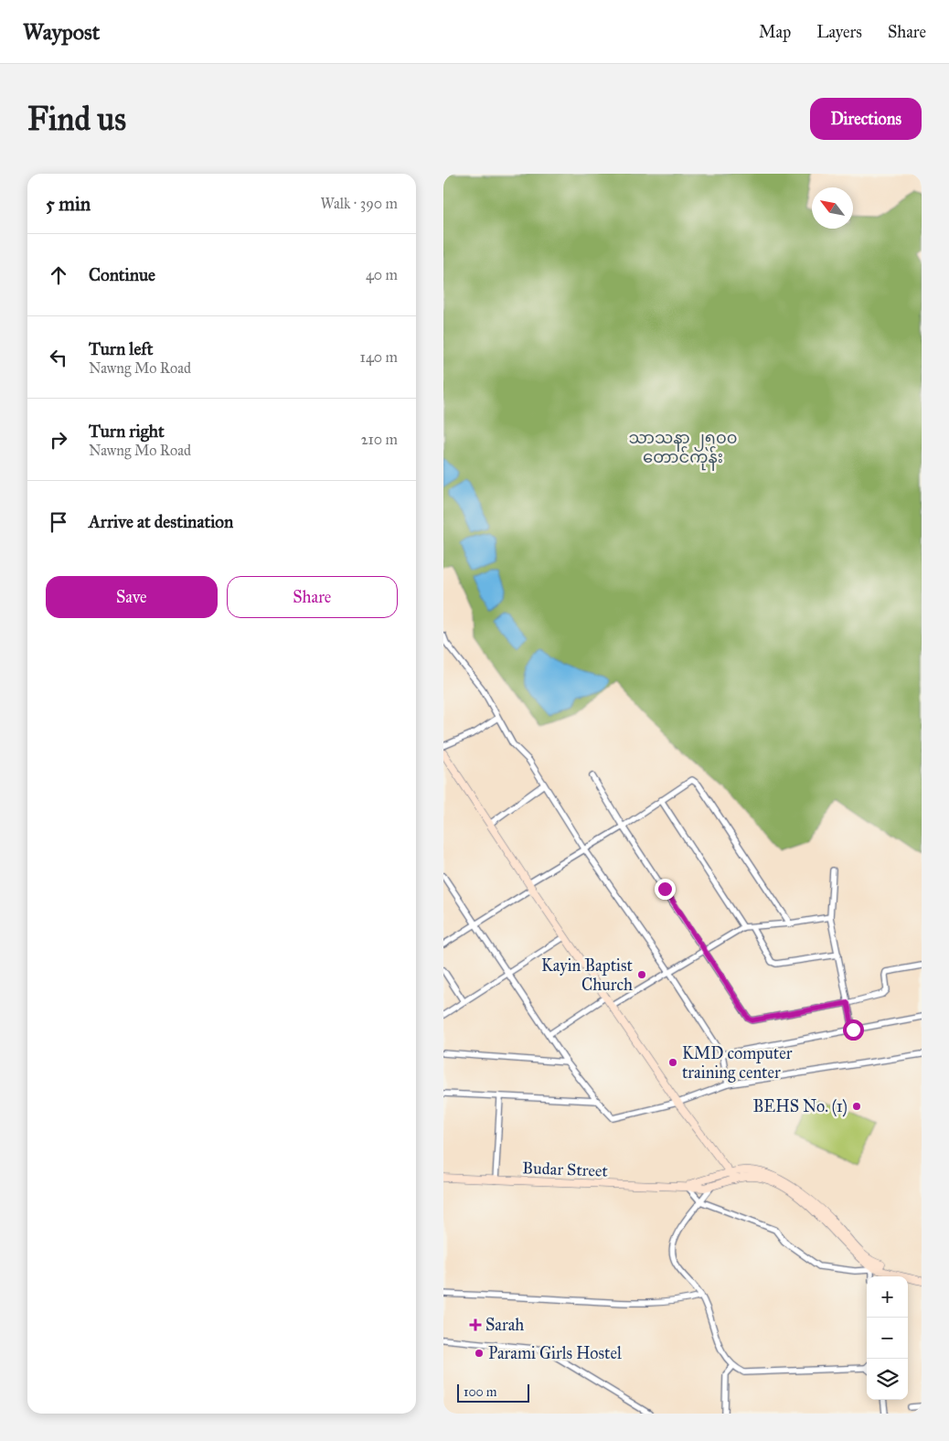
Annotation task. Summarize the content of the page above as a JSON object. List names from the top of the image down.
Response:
{
  "streets": {
    "main road": ["Budar Street"]
  },
  "parks": ["သာသနာ ၂၅၀၀ တောင်ကုန်း"],
  "places": {
    "other": [
      "Kayin Baptist Church",
      "KMD computer training center",
      "BEHS No. (1)",
      "Parami Girls Hostel"
    ],
    "health": ["Sarah"]
  },
  "scale_bar": "100 m",
  "north": "top left",
  "page": {
    "header": "Waypost",
    "nav": ["Map", "Layers", "Share"],
    "buttons": [
      "Directions",
      ["Save", "Share"]
    ],
    "title": "Find us",
    "heading": ["5 min", "Walk · 390 m"],
    "list": [
      ["Continue", "40 m"],
      ["Turn left", "Nawng Mo Road", "140 m"],
      ["Turn right", "Nawng Mo Road", "210 m"],
      "Arrive at destination"
    ],
    "map_buttons": ["+", "−"],
    "scale": "100 m"
  }
}
